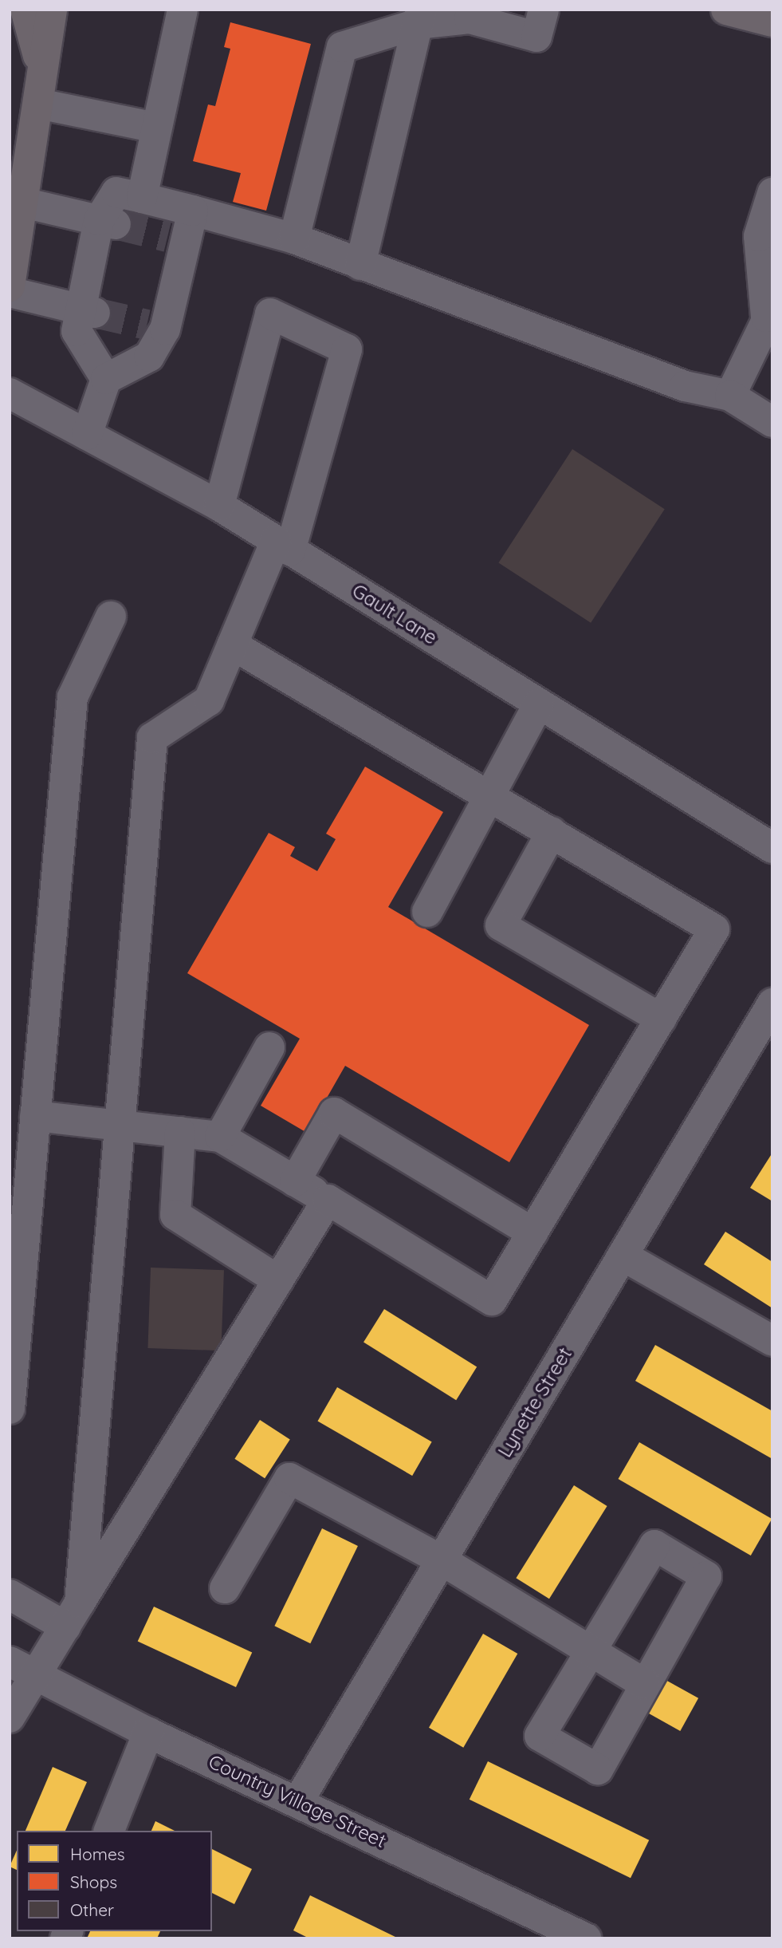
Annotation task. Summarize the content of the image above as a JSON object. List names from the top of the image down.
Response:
{
  "streets": {
    "street": ["Gault Lane", "Lynette Street", "Country Village Street"]
  },
  "crossings": [
    ["Lynette Street", "Country Village Street"]
  ],
  "legend": ["Homes", "Shops", "Other"]
}
